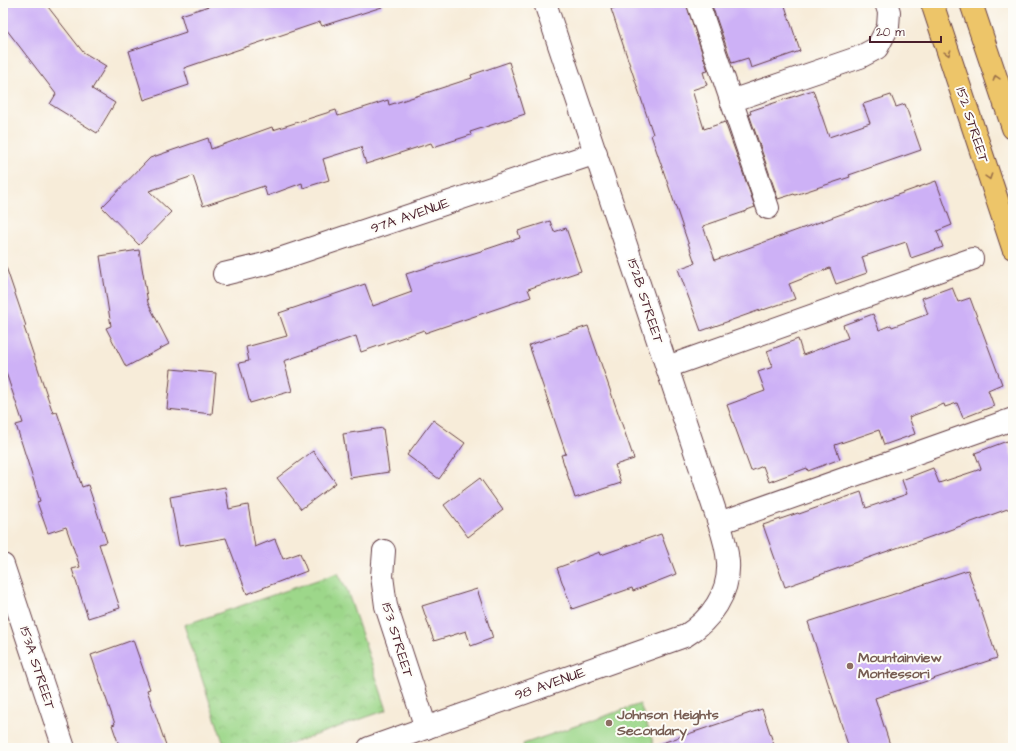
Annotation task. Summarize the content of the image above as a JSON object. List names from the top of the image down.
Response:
{
  "streets": {
    "main road": ["152 STREET"],
    "street": [
      "97A AVENUE",
      "152B STREET",
      "153 STREET",
      "153A STREET",
      "98 AVENUE"
    ]
  },
  "crossings": [
    ["97A AVENUE", "152B STREET"],
    ["152B STREET", "98 AVENUE"],
    ["153 STREET", "98 AVENUE"]
  ],
  "places": ["Mountainview Montessori", "Johnson Heights Secondary"],
  "scale_bar": "20 m"
}
